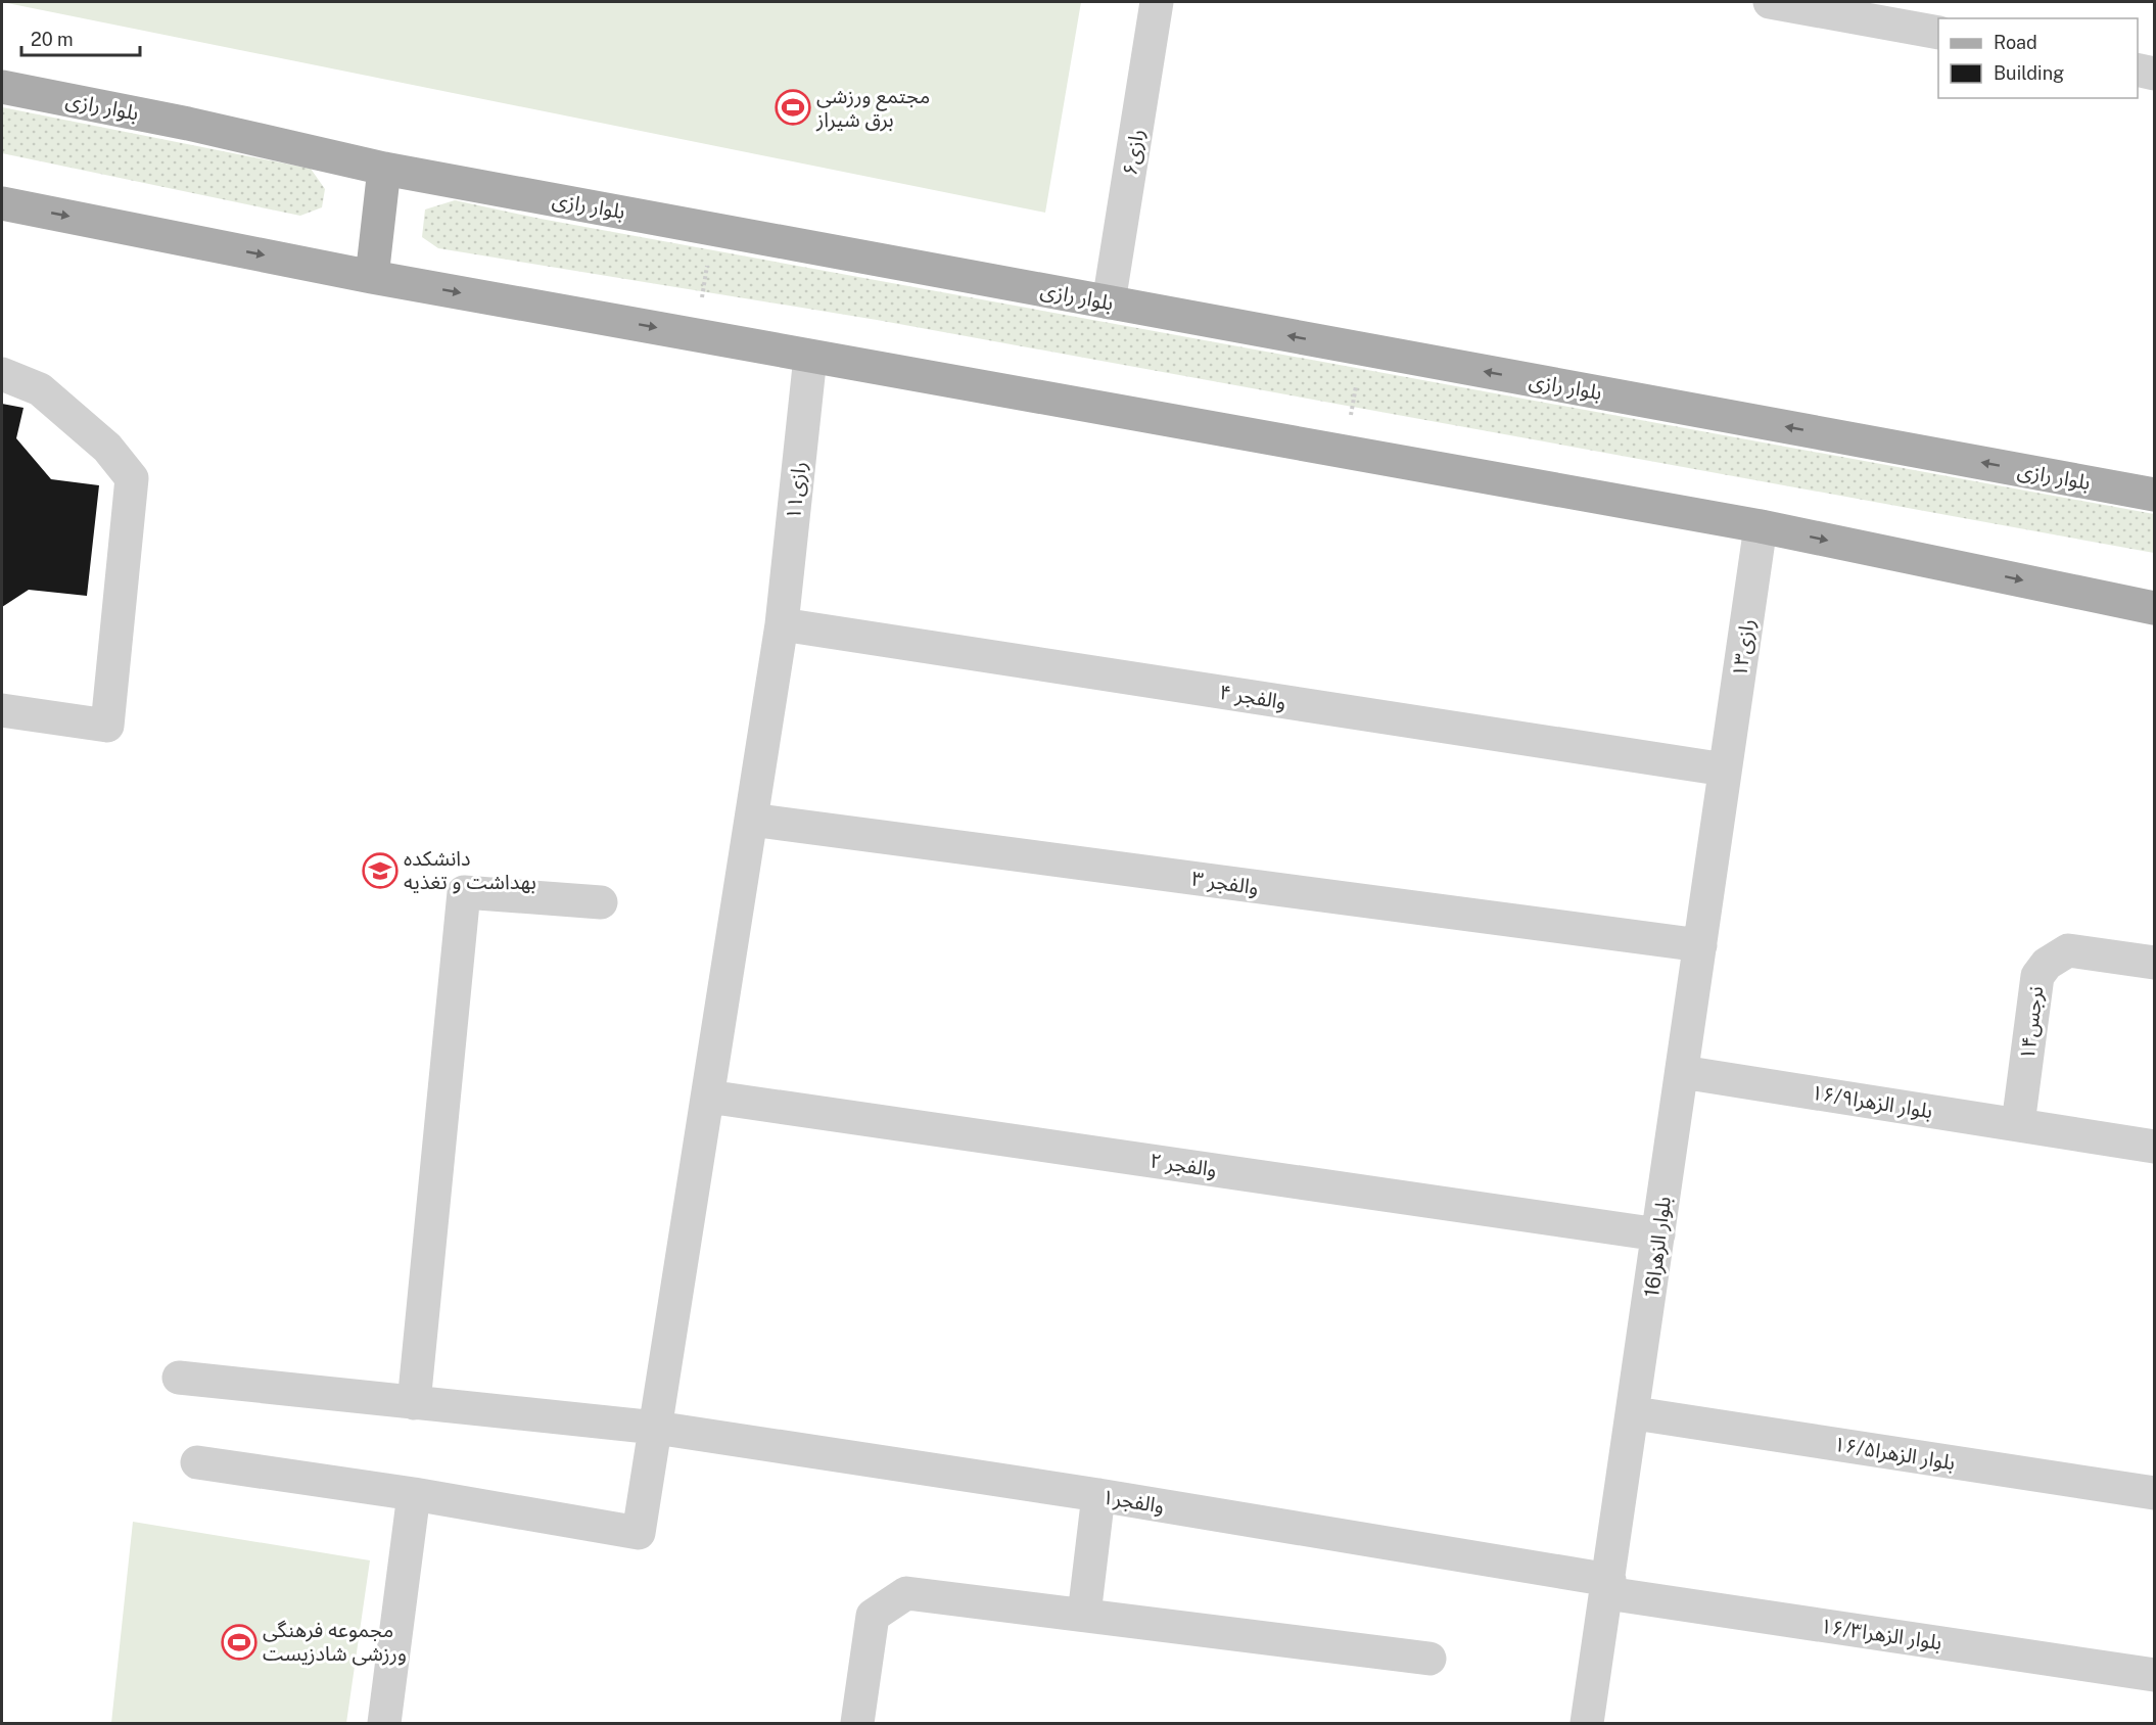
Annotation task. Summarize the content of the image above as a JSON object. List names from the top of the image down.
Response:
{
  "streets": {
    "main road": ["بلوار رازی"],
    "street": [
      "رازی۶",
      "رازی۱۱",
      "رازی۱۳",
      "والفجر ۴",
      "والفجر ۳",
      "نرجس۱۴",
      "بلوار الزهرا۱۶/۹",
      "والفجر ۲",
      "16بلوار الزهرا",
      "بلوار الزهرا۱۶/۵",
      "والفجر۱",
      "بلوار الزهرا۱۶/۳"
    ]
  },
  "crossings": [
    ["بلوار رازی", "رازی۶"],
    ["رازی۱۱", "والفجر ۴"],
    ["رازی۱۱", "والفجر ۳"],
    ["رازی۱۱", "والفجر ۲"],
    ["رازی۱۱", "والفجر۱"],
    ["رازی۱۳", "والفجر ۴"],
    ["رازی۱۳", "16بلوار الزهرا"],
    ["والفجر ۴", "16بلوار الزهرا"],
    ["والفجر ۳", "16بلوار الزهرا"],
    ["نرجس۱۴", "بلوار الزهرا۱۶/۹"],
    ["بلوار الزهرا۱۶/۹", "16بلوار الزهرا"],
    ["والفجر ۲", "16بلوار الزهرا"],
    ["16بلوار الزهرا", "بلوار الزهرا۱۶/۵"],
    ["16بلوار الزهرا", "والفجر۱"],
    ["16بلوار الزهرا", "بلوار الزهرا۱۶/۳"],
    ["والفجر۱", "بلوار الزهرا۱۶/۳"]
  ],
  "places": {
    "sports": ["مجتمع ورزشی برق شیراز", "مجموعه فرهنگی ورزشی شادزیست"],
    "school or university": ["دانشکده بهداشت و تغذیه"]
  },
  "legend": ["Road", "Building"],
  "scale_bar": "20 m"
}
